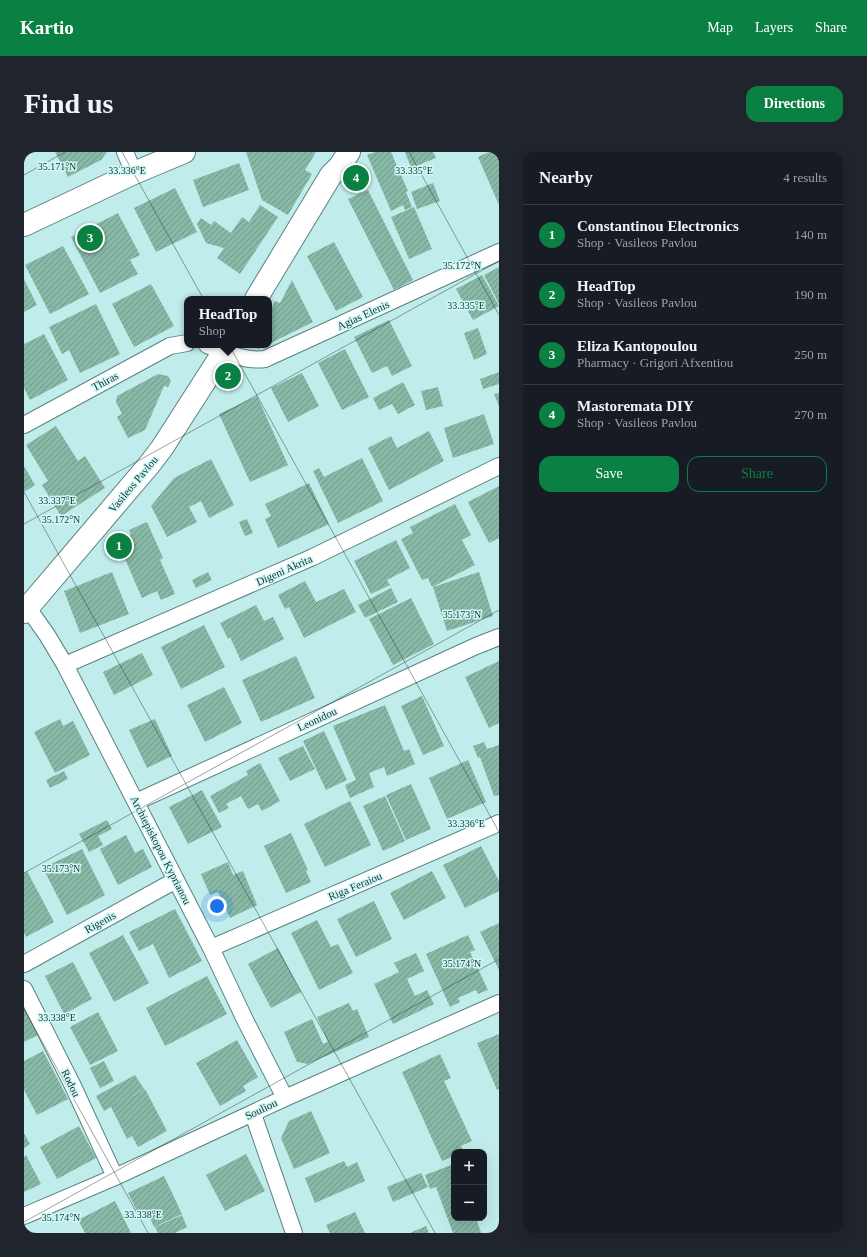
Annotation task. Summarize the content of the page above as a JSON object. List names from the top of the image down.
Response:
{
  "streets": {
    "street": [
      "Agias Elenis",
      "Thiras",
      "Vasileos Pavlou",
      "Digeni Akrita",
      "Leonidou",
      "Archiepiskopou Kyprianou",
      "Riga Feraiou",
      "Rigenis",
      "Rodou",
      "Souliou"
    ]
  },
  "crossings": [
    ["Vasileos Pavlou", "Archiepiskopou Kyprianou"],
    ["Digeni Akrita", "Archiepiskopou Kyprianou"],
    ["Leonidou", "Archiepiskopou Kyprianou"],
    ["Archiepiskopou Kyprianou", "Riga Feraiou"],
    ["Archiepiskopou Kyprianou", "Rigenis"],
    ["Archiepiskopou Kyprianou", "Souliou"],
    ["Rodou", "Souliou"]
  ],
  "page": {
    "header": "Kartio",
    "nav": ["Map", "Layers", "Share"],
    "buttons": [
      "Directions",
      ["Save", "Share"]
    ],
    "title": "Find us",
    "heading": ["Nearby", "4 results"],
    "pins": [
      "4",
      "3",
      "2",
      "1"
    ],
    "list": [
      {
        "mark": "1",
        "name": "Constantinou Electronics",
        "note": "Shop · Vasileos Pavlou",
        "value": "140 m"
      },
      {
        "mark": "2",
        "name": "HeadTop",
        "note": "Shop · Vasileos Pavlou",
        "value": "190 m"
      },
      {
        "mark": "3",
        "name": "Eliza Kantopoulou",
        "note": "Pharmacy · Grigori Afxentiou",
        "value": "250 m"
      },
      {
        "mark": "4",
        "name": "Mastoremata DIY",
        "note": "Shop · Vasileos Pavlou",
        "value": "270 m"
      }
    ],
    "popup": ["HeadTop", "Shop"],
    "map_buttons": ["+", "−"]
  },
  "coordinates": [
    "35.171°N",
    "33.336°E",
    "33.335°E",
    "35.172°N",
    "33.337°E",
    "35.173°N",
    "35.174°N",
    "33.338°E"
  ]
}
